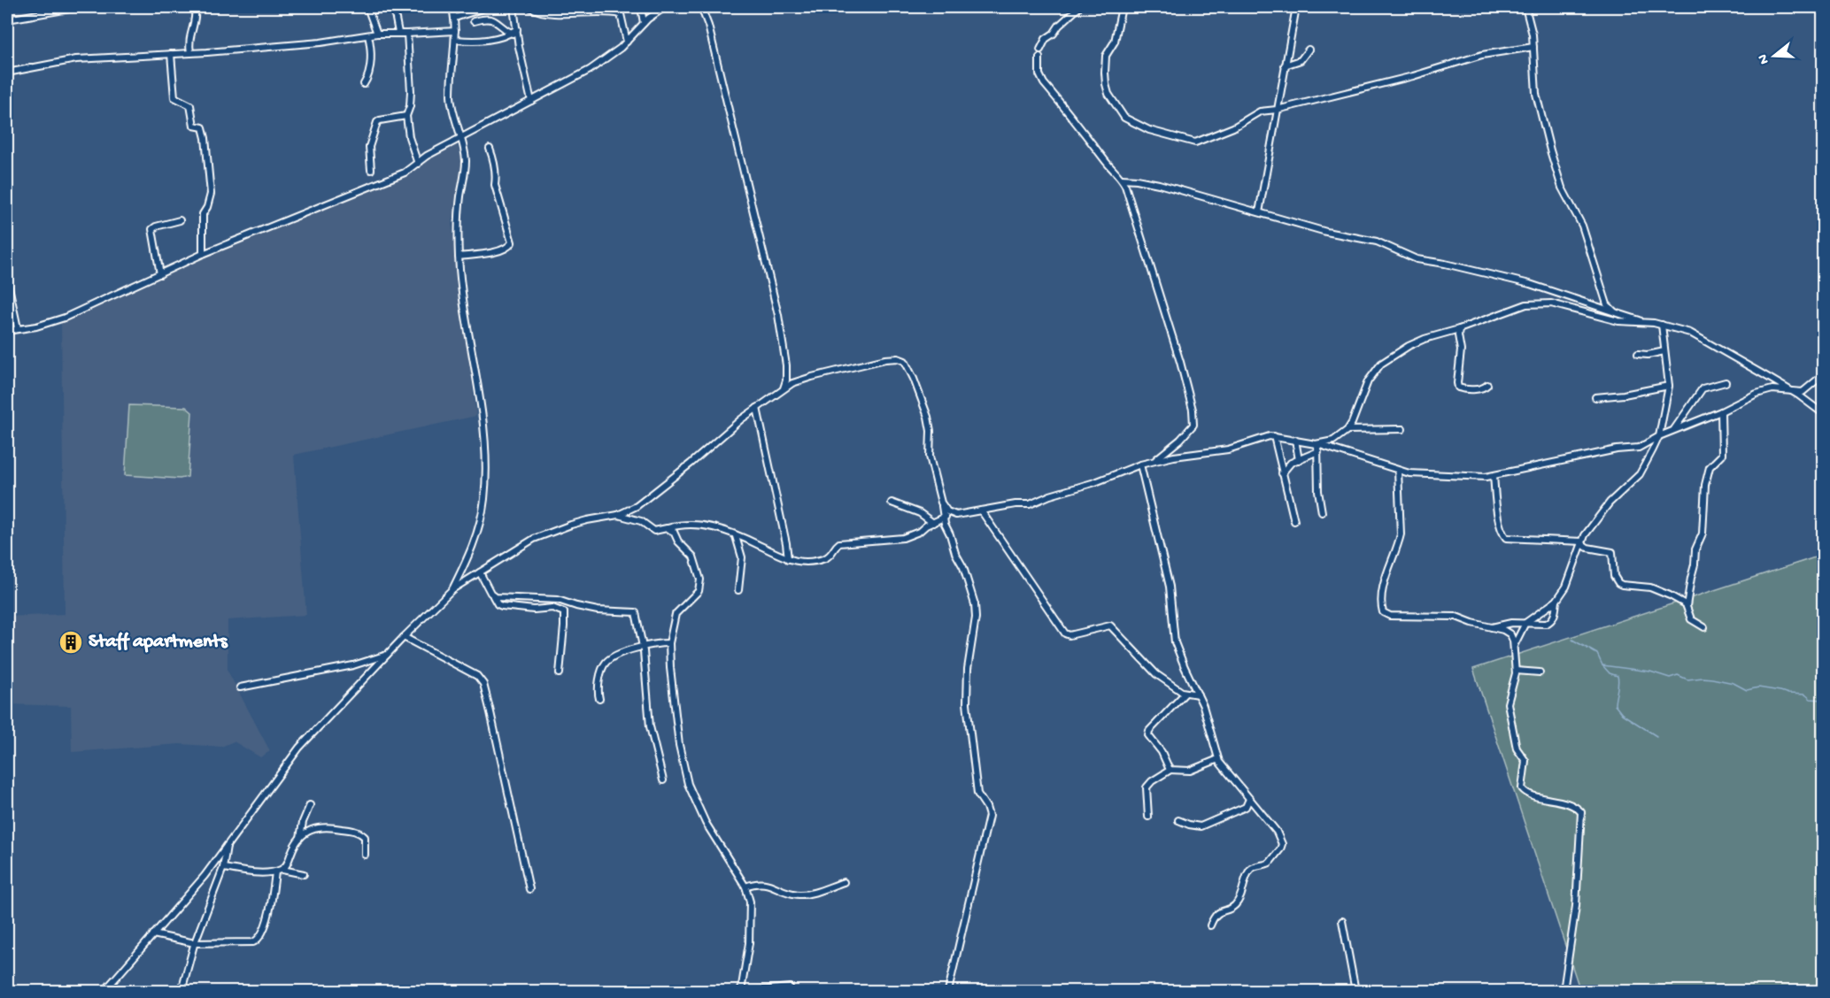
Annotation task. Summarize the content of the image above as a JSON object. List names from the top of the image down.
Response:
{
  "places": {
    "building": ["Staff apartments"]
  },
  "north": "left"
}
